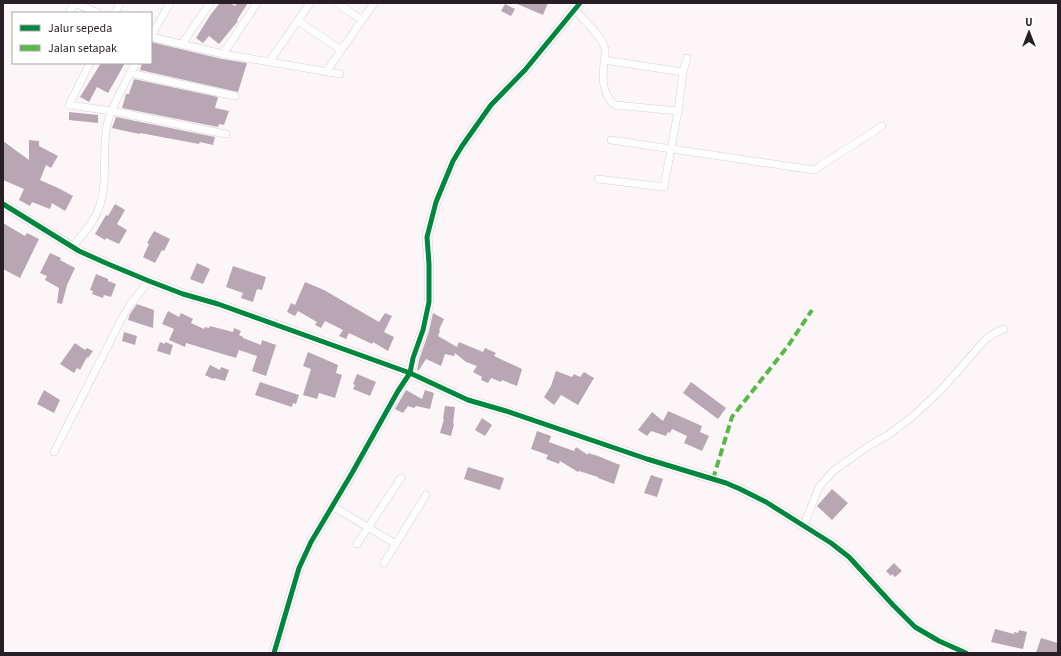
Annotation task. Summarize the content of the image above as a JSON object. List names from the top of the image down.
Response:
{
  "legend": ["Jalur sepeda", "Jalan setapak"],
  "north": "top"
}
